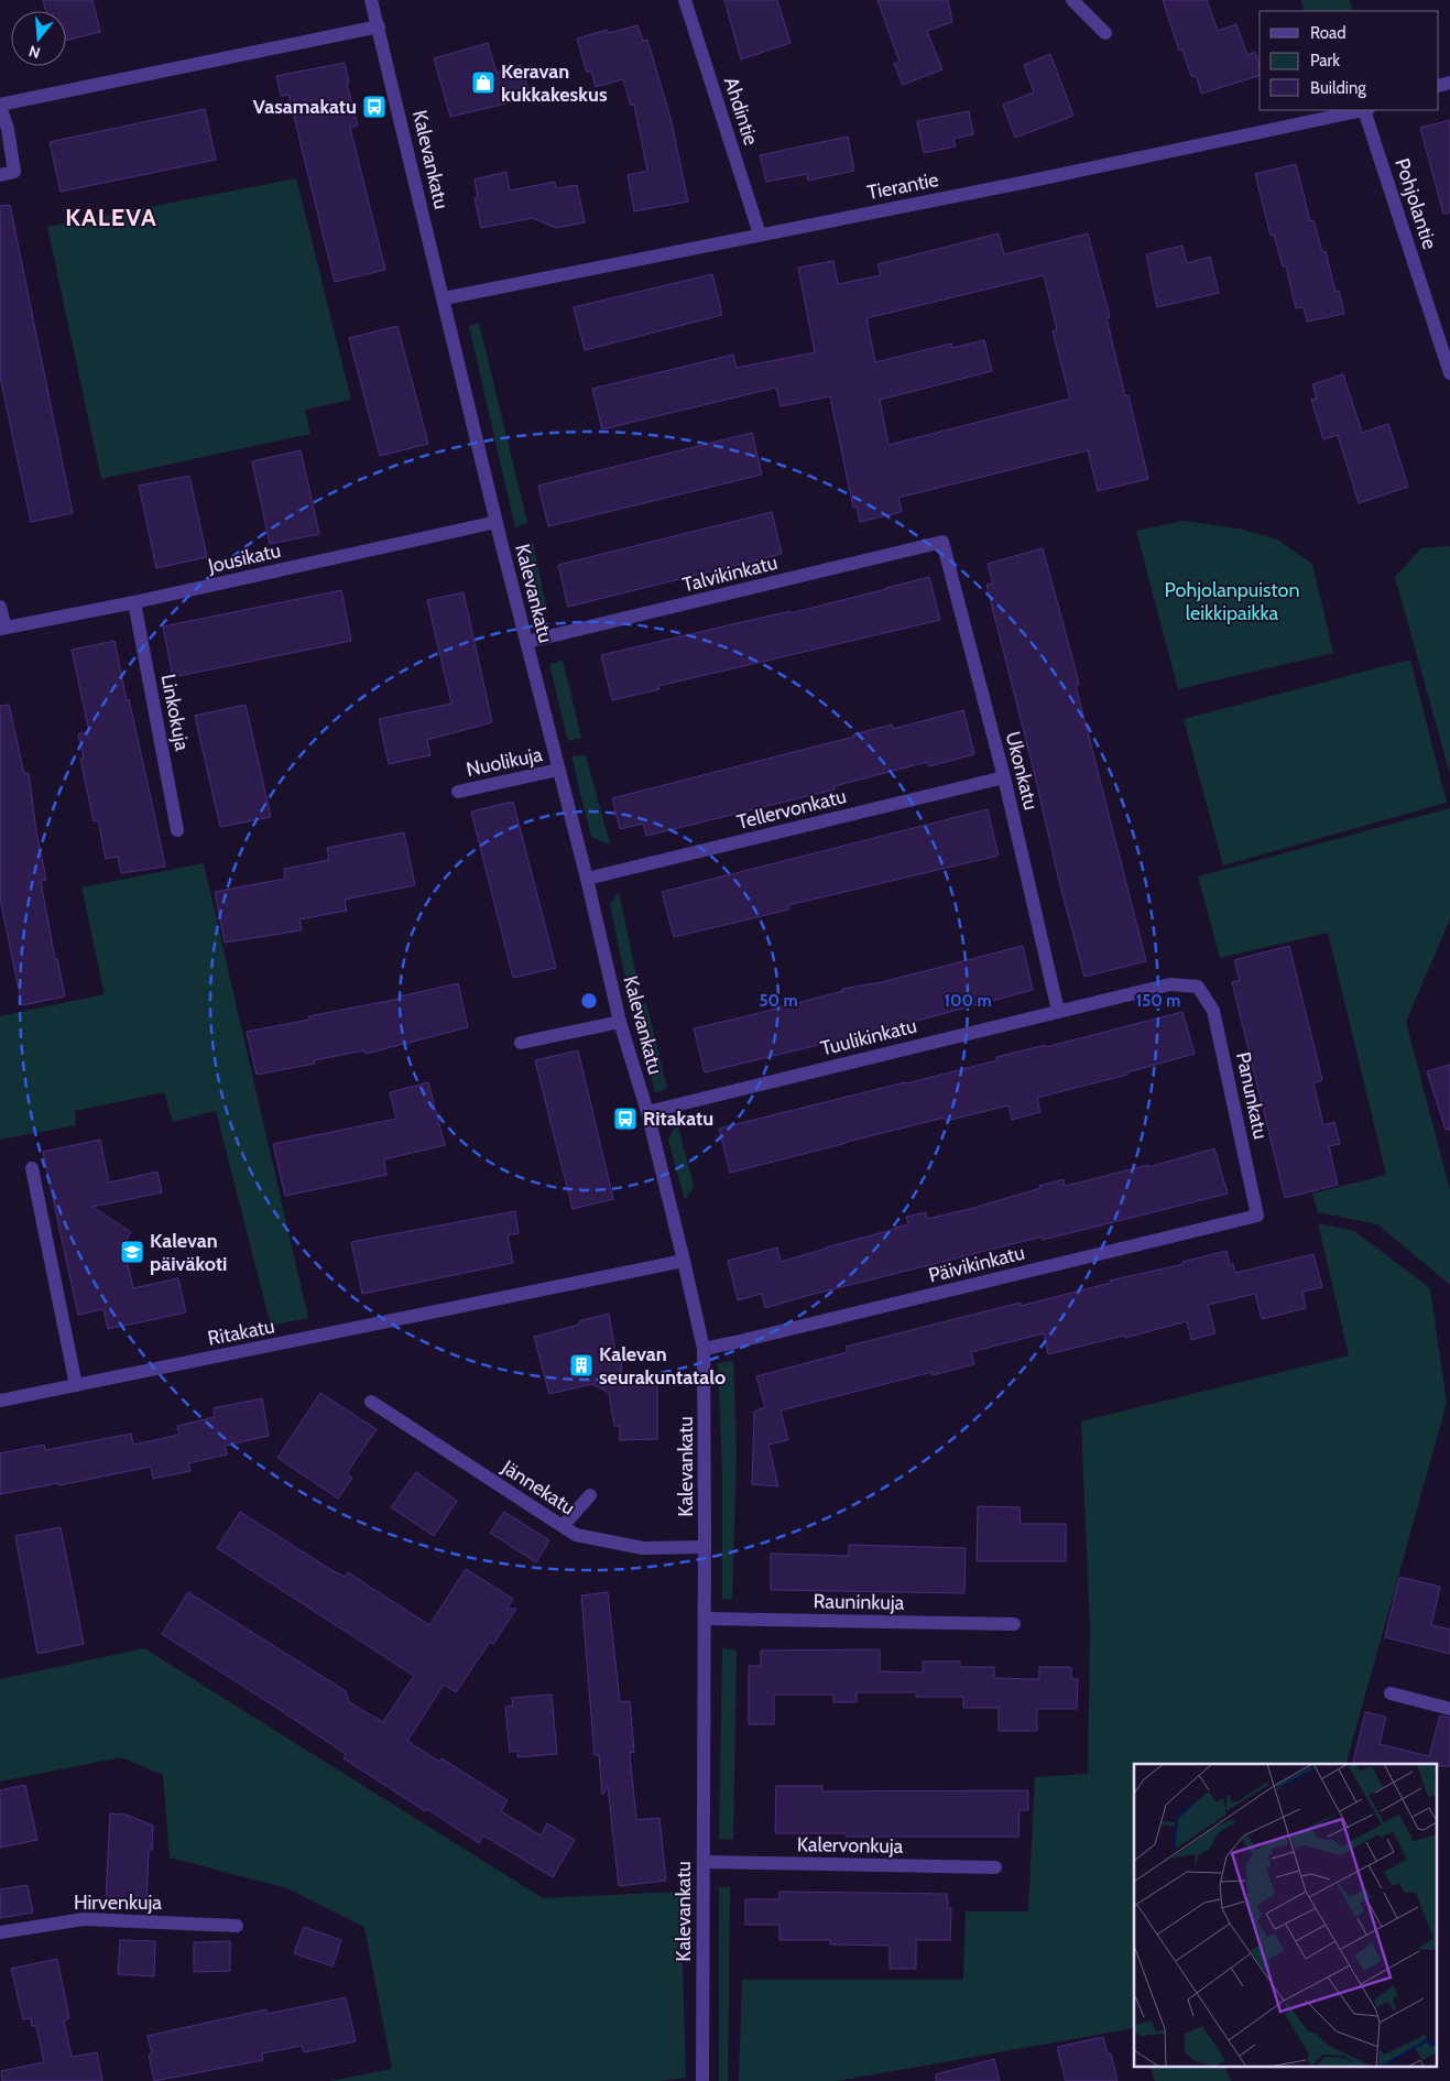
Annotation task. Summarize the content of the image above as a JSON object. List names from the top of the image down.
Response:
{
  "streets": {
    "street": [
      "Ahdintie",
      "Kalevankatu",
      "Tierantie",
      "Pohjolantie",
      "Jousikatu",
      "Talvikinkatu",
      "Linkokuja",
      "Nuolikuja",
      "Ukonkatu",
      "Tellervonkatu",
      "Tuulikinkatu",
      "Panunkatu",
      "Päivikinkatu",
      "Ritakatu",
      "Jännekatu",
      "Rauninkuja",
      "Kalervonkuja",
      "Hirvenkuja"
    ]
  },
  "crossings": [
    ["Ahdintie", "Tierantie"],
    ["Kalevankatu", "Tierantie"],
    ["Kalevankatu", "Jousikatu"],
    ["Kalevankatu", "Talvikinkatu"],
    ["Kalevankatu", "Nuolikuja"],
    ["Kalevankatu", "Tellervonkatu"],
    ["Kalevankatu", "Tuulikinkatu"],
    ["Kalevankatu", "Päivikinkatu"],
    ["Kalevankatu", "Ritakatu"],
    ["Kalevankatu", "Jännekatu"],
    ["Kalevankatu", "Rauninkuja"],
    ["Kalevankatu", "Kalervonkuja"],
    ["Jousikatu", "Linkokuja"],
    ["Talvikinkatu", "Ukonkatu"],
    ["Ukonkatu", "Tellervonkatu"],
    ["Ukonkatu", "Tuulikinkatu"],
    ["Tuulikinkatu", "Panunkatu"],
    ["Panunkatu", "Päivikinkatu"]
  ],
  "districts": ["KALEVA"],
  "parks": ["Pohjolanpuiston leikkipaikka"],
  "places": {
    "shop": ["Keravan kukkakeskus"],
    "bus stop": ["Vasamakatu", "Ritakatu"],
    "school or university": ["Kalevan päiväkoti"],
    "building": ["Kalevan seurakuntatalo"]
  },
  "legend": ["Road", "Park", "Building"],
  "north": "bottom",
  "rings": ["50 m", "100 m", "150 m"]
}
